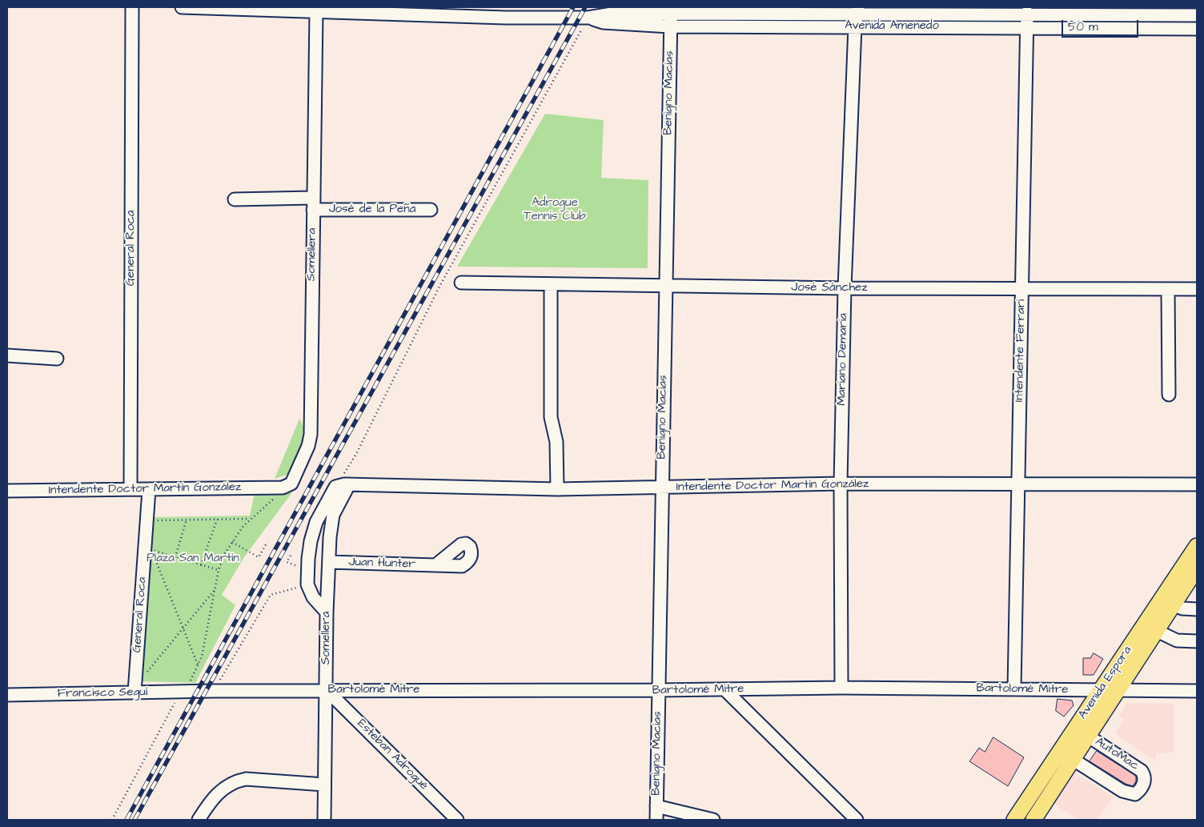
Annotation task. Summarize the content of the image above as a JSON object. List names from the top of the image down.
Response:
{
  "streets": {
    "main road": ["Avenida Espora"],
    "street": [
      "Avenida Amenedo",
      "Benigno Macías",
      "José de la Peña",
      "General Roca",
      "Somellera",
      "José Sánchez",
      "Intendente Ferrari",
      "Mariano Demaría",
      "Intendente Doctor Martín González",
      "Juan Hunter",
      "Bartolomé Mitre",
      "Francisco Seguí",
      "AutoMac",
      "Esteban Adrogué"
    ]
  },
  "crossings": [
    ["Avenida Amenedo", "Benigno Macías"],
    ["Avenida Amenedo", "Somellera"],
    ["Avenida Amenedo", "Intendente Ferrari"],
    ["Avenida Amenedo", "Mariano Demaría"],
    ["Benigno Macías", "José Sánchez"],
    ["Benigno Macías", "Intendente Doctor Martín González"],
    ["Benigno Macías", "Bartolomé Mitre"],
    ["José de la Peña", "Somellera"],
    ["General Roca", "Intendente Doctor Martín González"],
    ["General Roca", "Francisco Seguí"],
    ["Somellera", "Intendente Doctor Martín González"],
    ["Somellera", "Juan Hunter"],
    ["Somellera", "Bartolomé Mitre"],
    ["Somellera", "Esteban Adrogué"],
    ["José Sánchez", "Intendente Ferrari"],
    ["José Sánchez", "Mariano Demaría"],
    ["Intendente Ferrari", "Intendente Doctor Martín González"],
    ["Intendente Ferrari", "Bartolomé Mitre"],
    ["Mariano Demaría", "Intendente Doctor Martín González"],
    ["Mariano Demaría", "Bartolomé Mitre"],
    ["Avenida Espora", "Bartolomé Mitre"],
    ["Avenida Espora", "AutoMac"],
    ["Bartolomé Mitre", "Francisco Seguí"],
    ["Bartolomé Mitre", "Esteban Adrogué"]
  ],
  "parks": ["Adrogue Tennis Club", "Plaza San Martín"],
  "scale_bar": "50 m"
}
